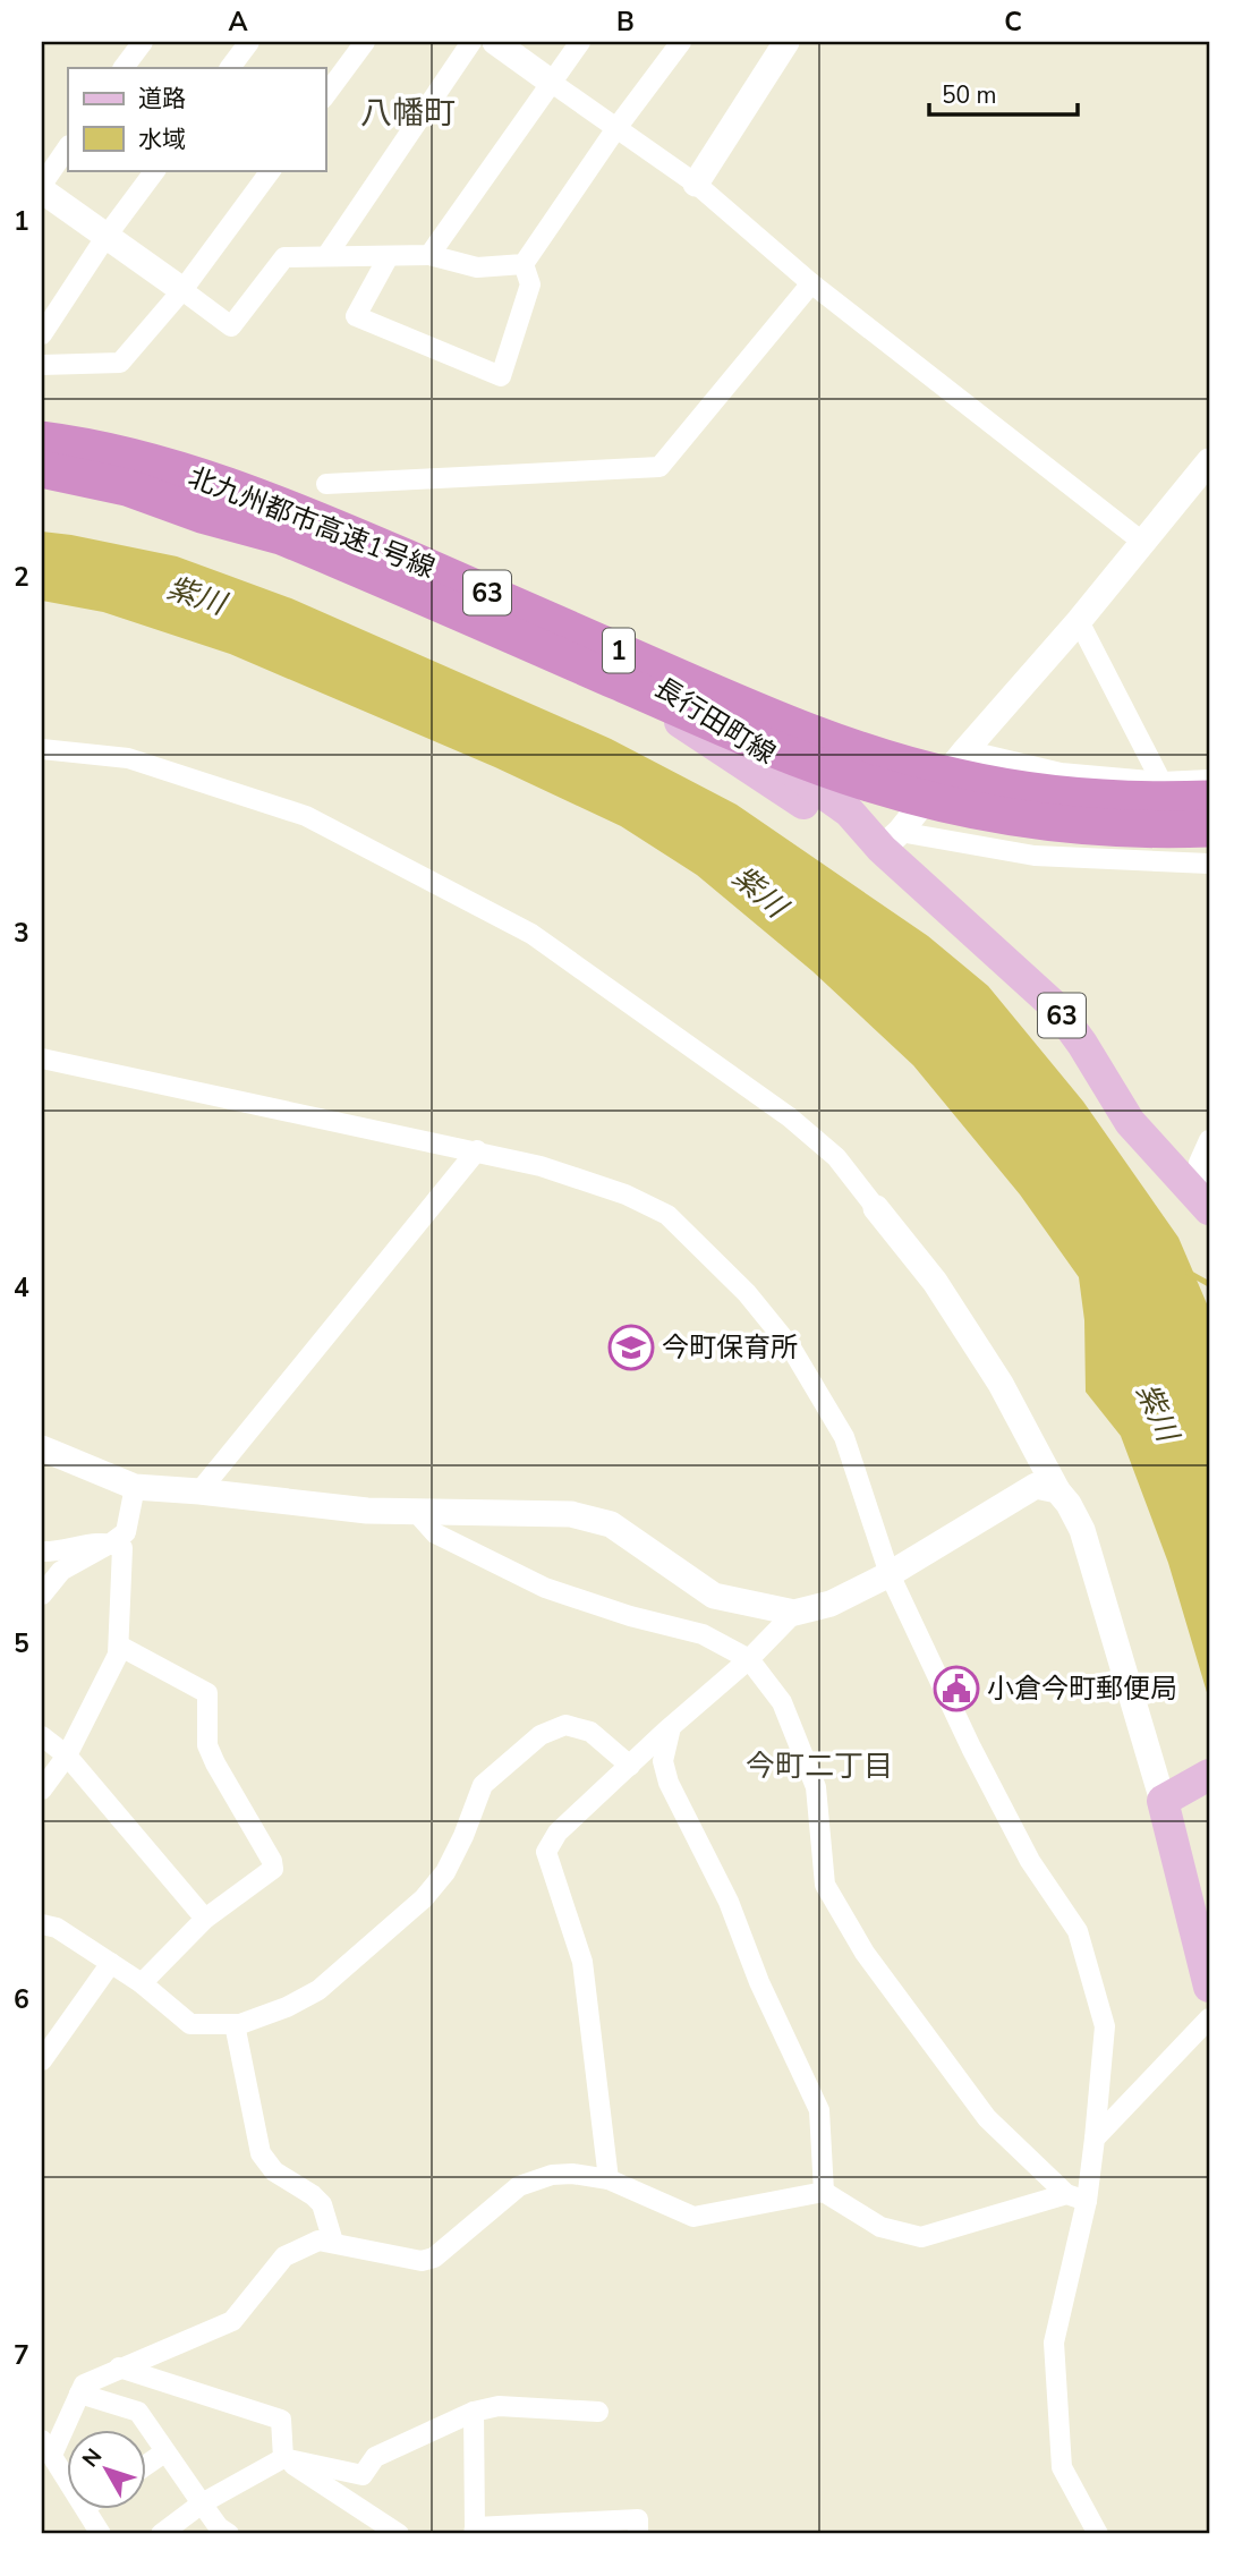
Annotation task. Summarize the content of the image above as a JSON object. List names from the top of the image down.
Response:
{
  "streets": {
    "highway": ["北九州都市高速1号線", "1"],
    "main road": ["63", "長行田町線"]
  },
  "crossings": [
    ["北九州都市高速1号線", "長行田町線"]
  ],
  "districts": ["八幡町", "今町二丁目"],
  "water": ["紫川"],
  "places": {
    "school or university": ["今町保育所"],
    "public building": ["小倉今町郵便局"]
  },
  "legend": ["道路", "水域"],
  "scale_bar": "50 m",
  "north": "top left",
  "grid": {
    "columns": ["A", "B", "C"],
    "rows": [
      "1",
      "2",
      "3",
      "4",
      "5",
      "6",
      "7"
    ]
  }
}
